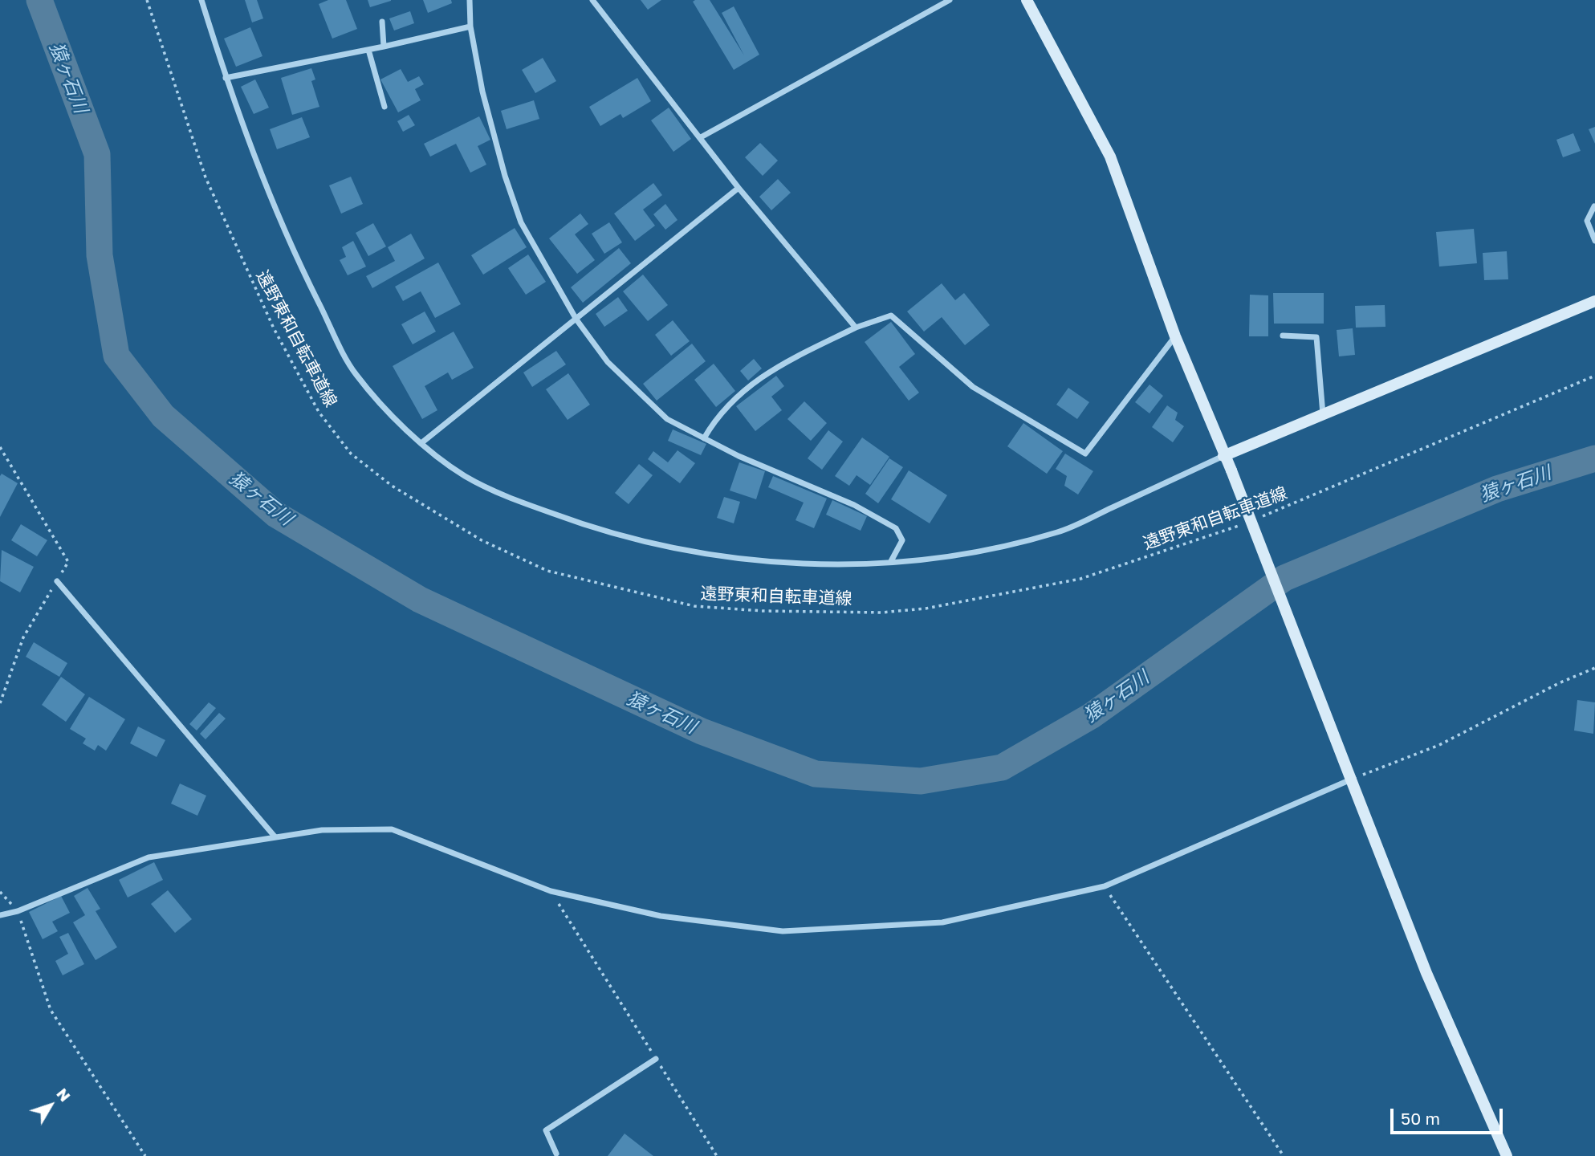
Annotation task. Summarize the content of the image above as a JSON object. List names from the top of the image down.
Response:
{
  "streets": {
    "path": ["遠野東和自転車道線"]
  },
  "water": ["猿ヶ石川"],
  "scale_bar": "50 m",
  "north": "top right"
}
